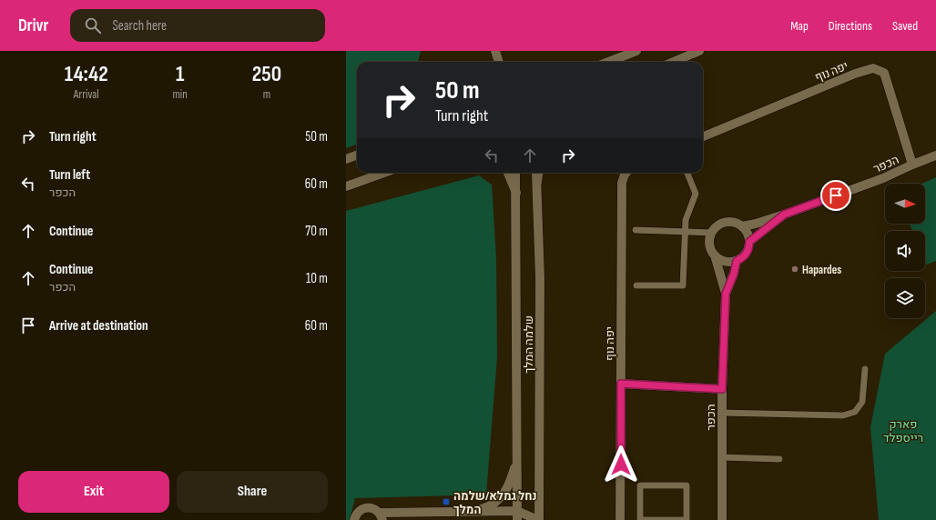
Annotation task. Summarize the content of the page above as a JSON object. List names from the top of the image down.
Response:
{
  "streets": {
    "street": ["יפה נוף", "הכפר", "שלמה המלך"]
  },
  "crossings": [
    ["יפה נוף", "הכפר"]
  ],
  "parks": ["פארק רייספלד"],
  "places": {
    "other": ["Hapardes"],
    "transit": ["נחל גמלא/שלמה המלך"]
  },
  "north": "right",
  "page": {
    "header": "Drivr",
    "search": "Search here",
    "nav": ["Map", "Directions", "Saved"],
    "eta": [
      "14:42",
      "Arrival",
      "1",
      "min",
      "250",
      "m"
    ],
    "turn": ["50 m", "Turn right"],
    "list": [
      {
        "name": "Turn right",
        "value": "50 m"
      },
      {
        "name": "Turn left",
        "note": "הכפר",
        "value": "60 m"
      },
      {
        "name": "Continue",
        "value": "70 m"
      },
      {
        "name": "Continue",
        "note": "הכפר",
        "value": "10 m"
      },
      {
        "name": "Arrive at destination",
        "value": "60 m"
      }
    ],
    "buttons": ["Exit", "Share"]
  }
}
